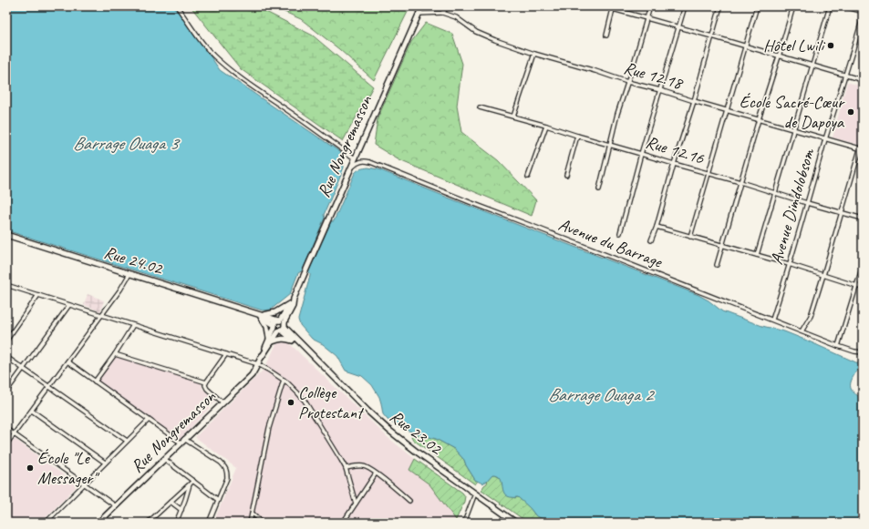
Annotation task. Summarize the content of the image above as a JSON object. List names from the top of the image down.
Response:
{
  "streets": {
    "street": [
      "Rue 12.18",
      "Rue Nongremasson",
      "Rue 12.16",
      "Avenue Dimdolobsom",
      "Avenue du Barrage",
      "Rue 24.02",
      "Rue 23.02"
    ]
  },
  "crossings": [
    ["Rue 12.18", "Avenue Dimdolobsom"],
    ["Rue Nongremasson", "Avenue du Barrage"],
    ["Rue Nongremasson", "Rue 24.02"],
    ["Rue Nongremasson", "Rue 23.02"],
    ["Rue 12.16", "Avenue Dimdolobsom"],
    ["Avenue Dimdolobsom", "Avenue du Barrage"],
    ["Rue 24.02", "Rue 23.02"]
  ],
  "water": ["Barrage Ouaga 3", "Barrage Ouaga 2"],
  "places": [
    "Hôtel Lwili",
    "École Sacré-Cœur de Dapoya",
    "Collège Protestant",
    "École \"Le Messager\""
  ]
}
